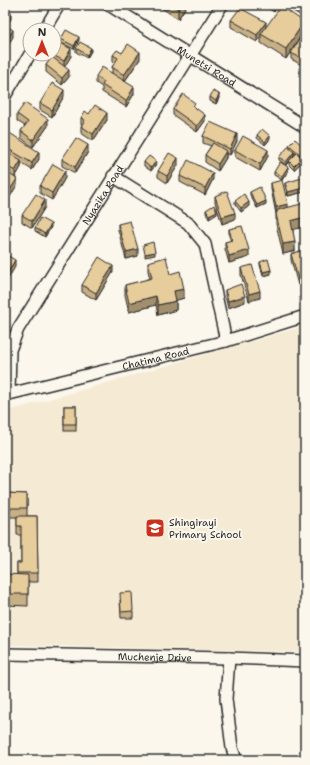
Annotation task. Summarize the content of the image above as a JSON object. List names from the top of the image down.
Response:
{
  "streets": {
    "street": [
      "Munetsi Road",
      "Nyazika Road",
      "Chatima Road",
      "Muchenje Drive"
    ]
  },
  "crossings": [
    ["Munetsi Road", "Nyazika Road"],
    ["Nyazika Road", "Chatima Road"]
  ],
  "places": {
    "school or university": ["Shingirayi Primary School"]
  },
  "north": "top"
}
